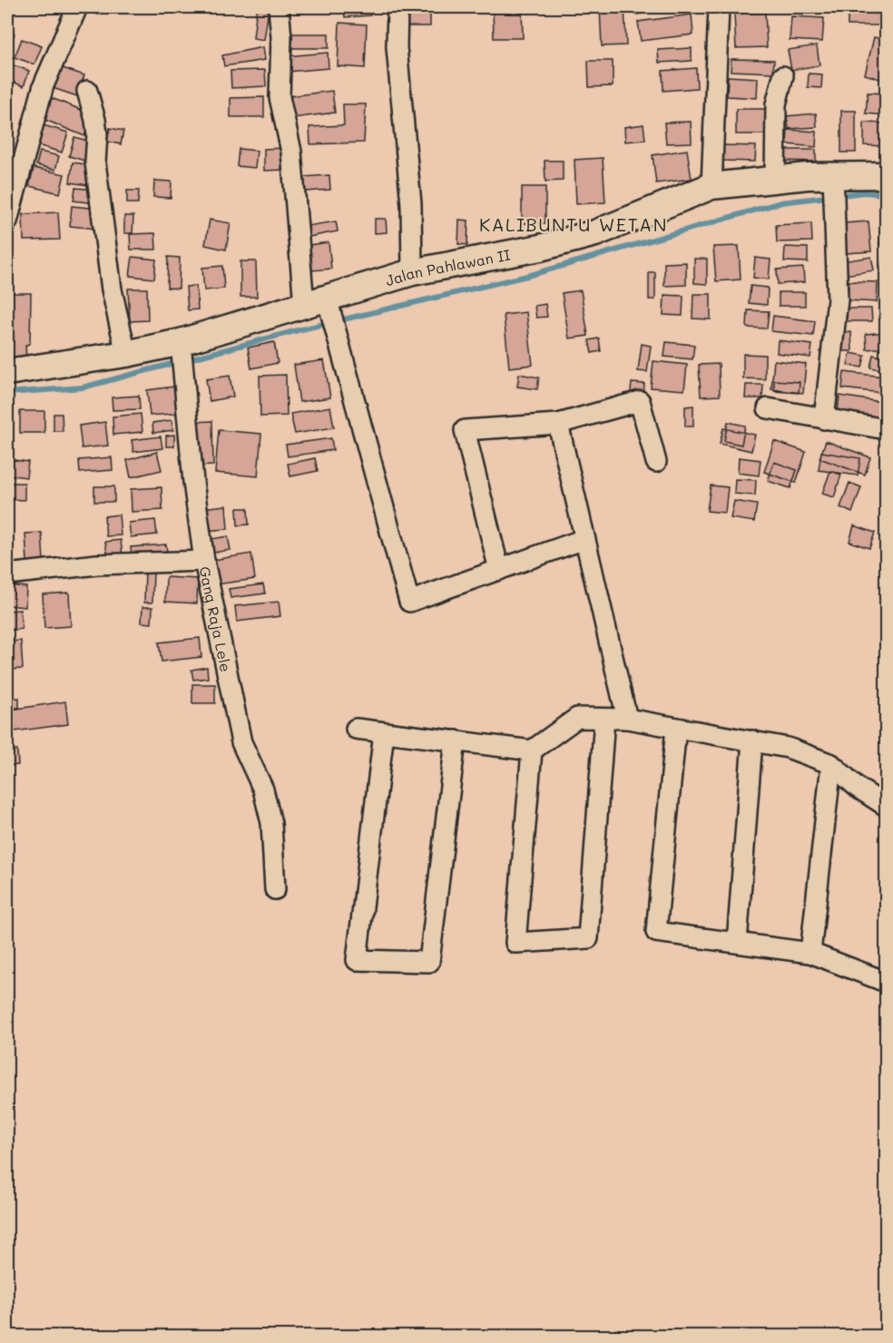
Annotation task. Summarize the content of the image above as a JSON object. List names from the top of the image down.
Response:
{
  "streets": {
    "street": ["Jalan Pahlawan II", "Gang Raja Lele"]
  },
  "crossings": [
    ["Jalan Pahlawan II", "Gang Raja Lele"]
  ],
  "districts": ["KALIBUNTU WETAN"]
}
